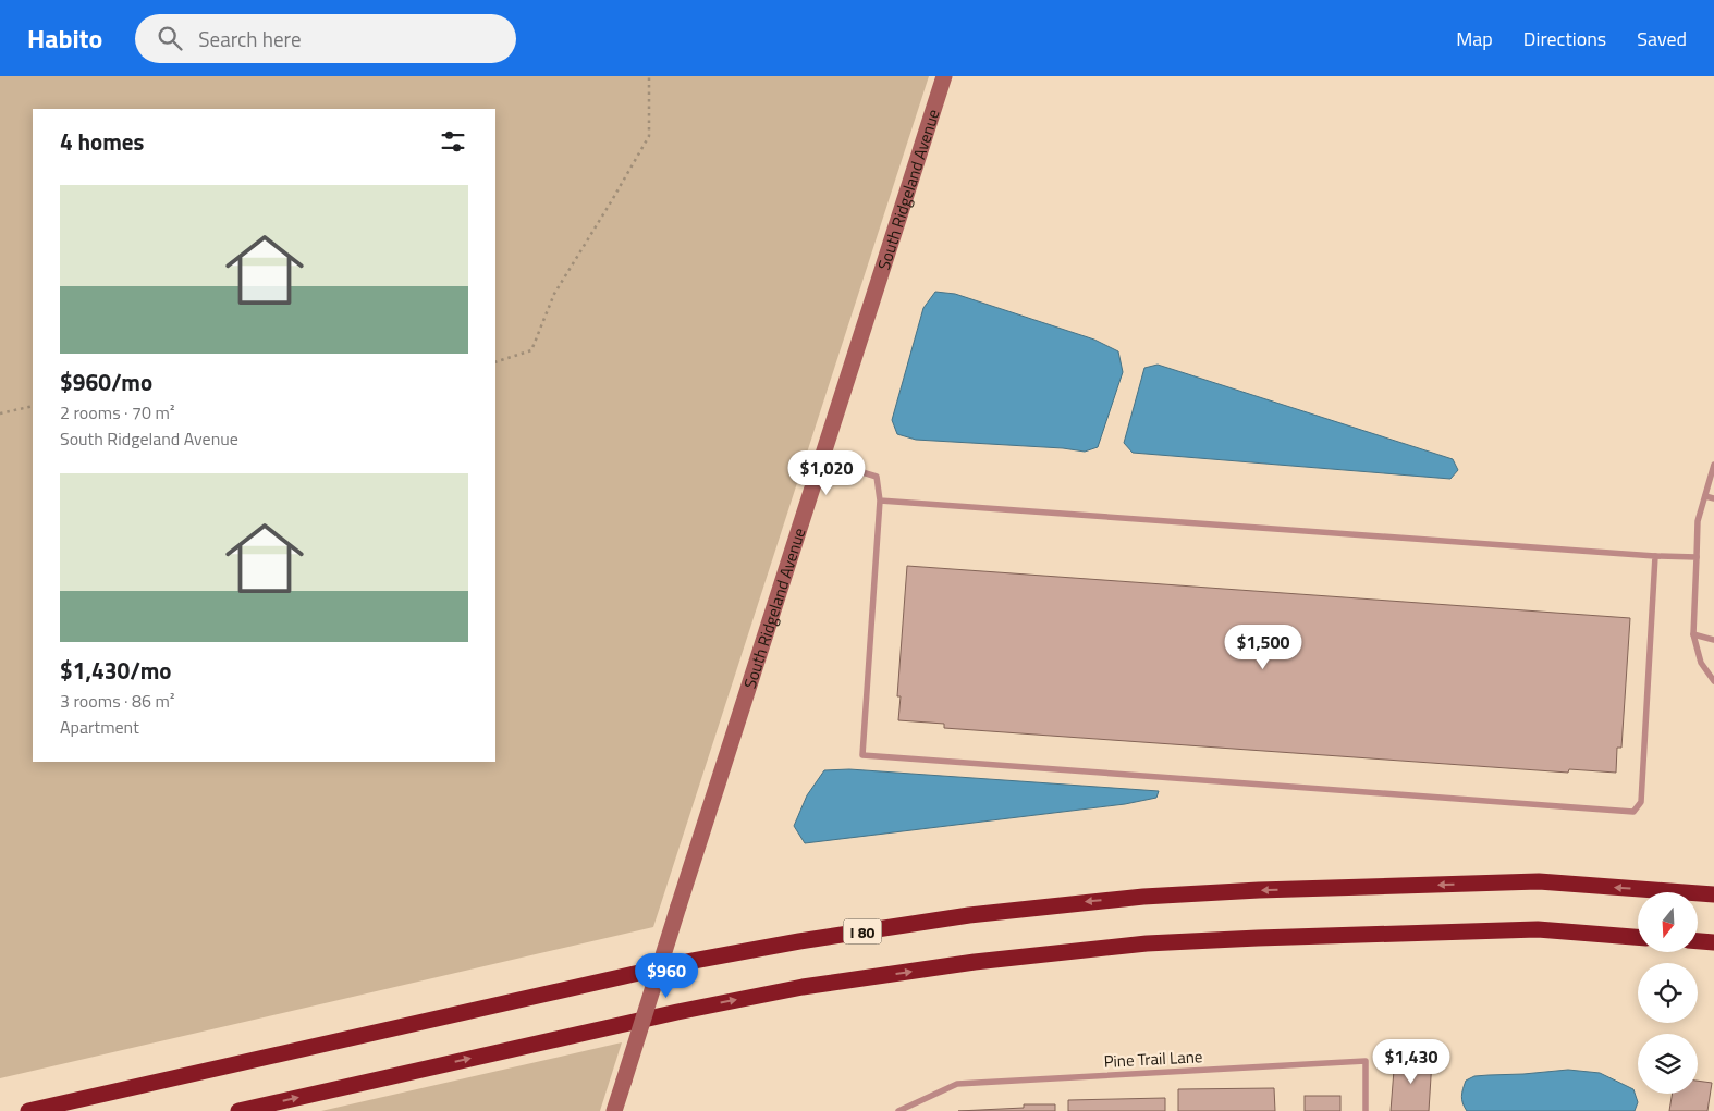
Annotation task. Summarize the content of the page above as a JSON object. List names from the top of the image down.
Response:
{
  "streets": {
    "highway": ["I 80"],
    "street": ["South Ridgeland Avenue"],
    "lane": ["Pine Trail Lane"]
  },
  "north": "bottom",
  "page": {
    "header": "Habito",
    "search": "Search here",
    "nav": ["Map", "Directions", "Saved"],
    "heading": "4 homes",
    "list": [
      {
        "name": "$960/mo",
        "note": "2 rooms · 70 m² · South Ridgeland Avenue"
      },
      {
        "name": "$1,430/mo",
        "note": "3 rooms · 86 m² · Apartment"
      }
    ],
    "price": [
      "$1,020",
      "$1,500",
      "$960",
      "$1,430"
    ]
  }
}
